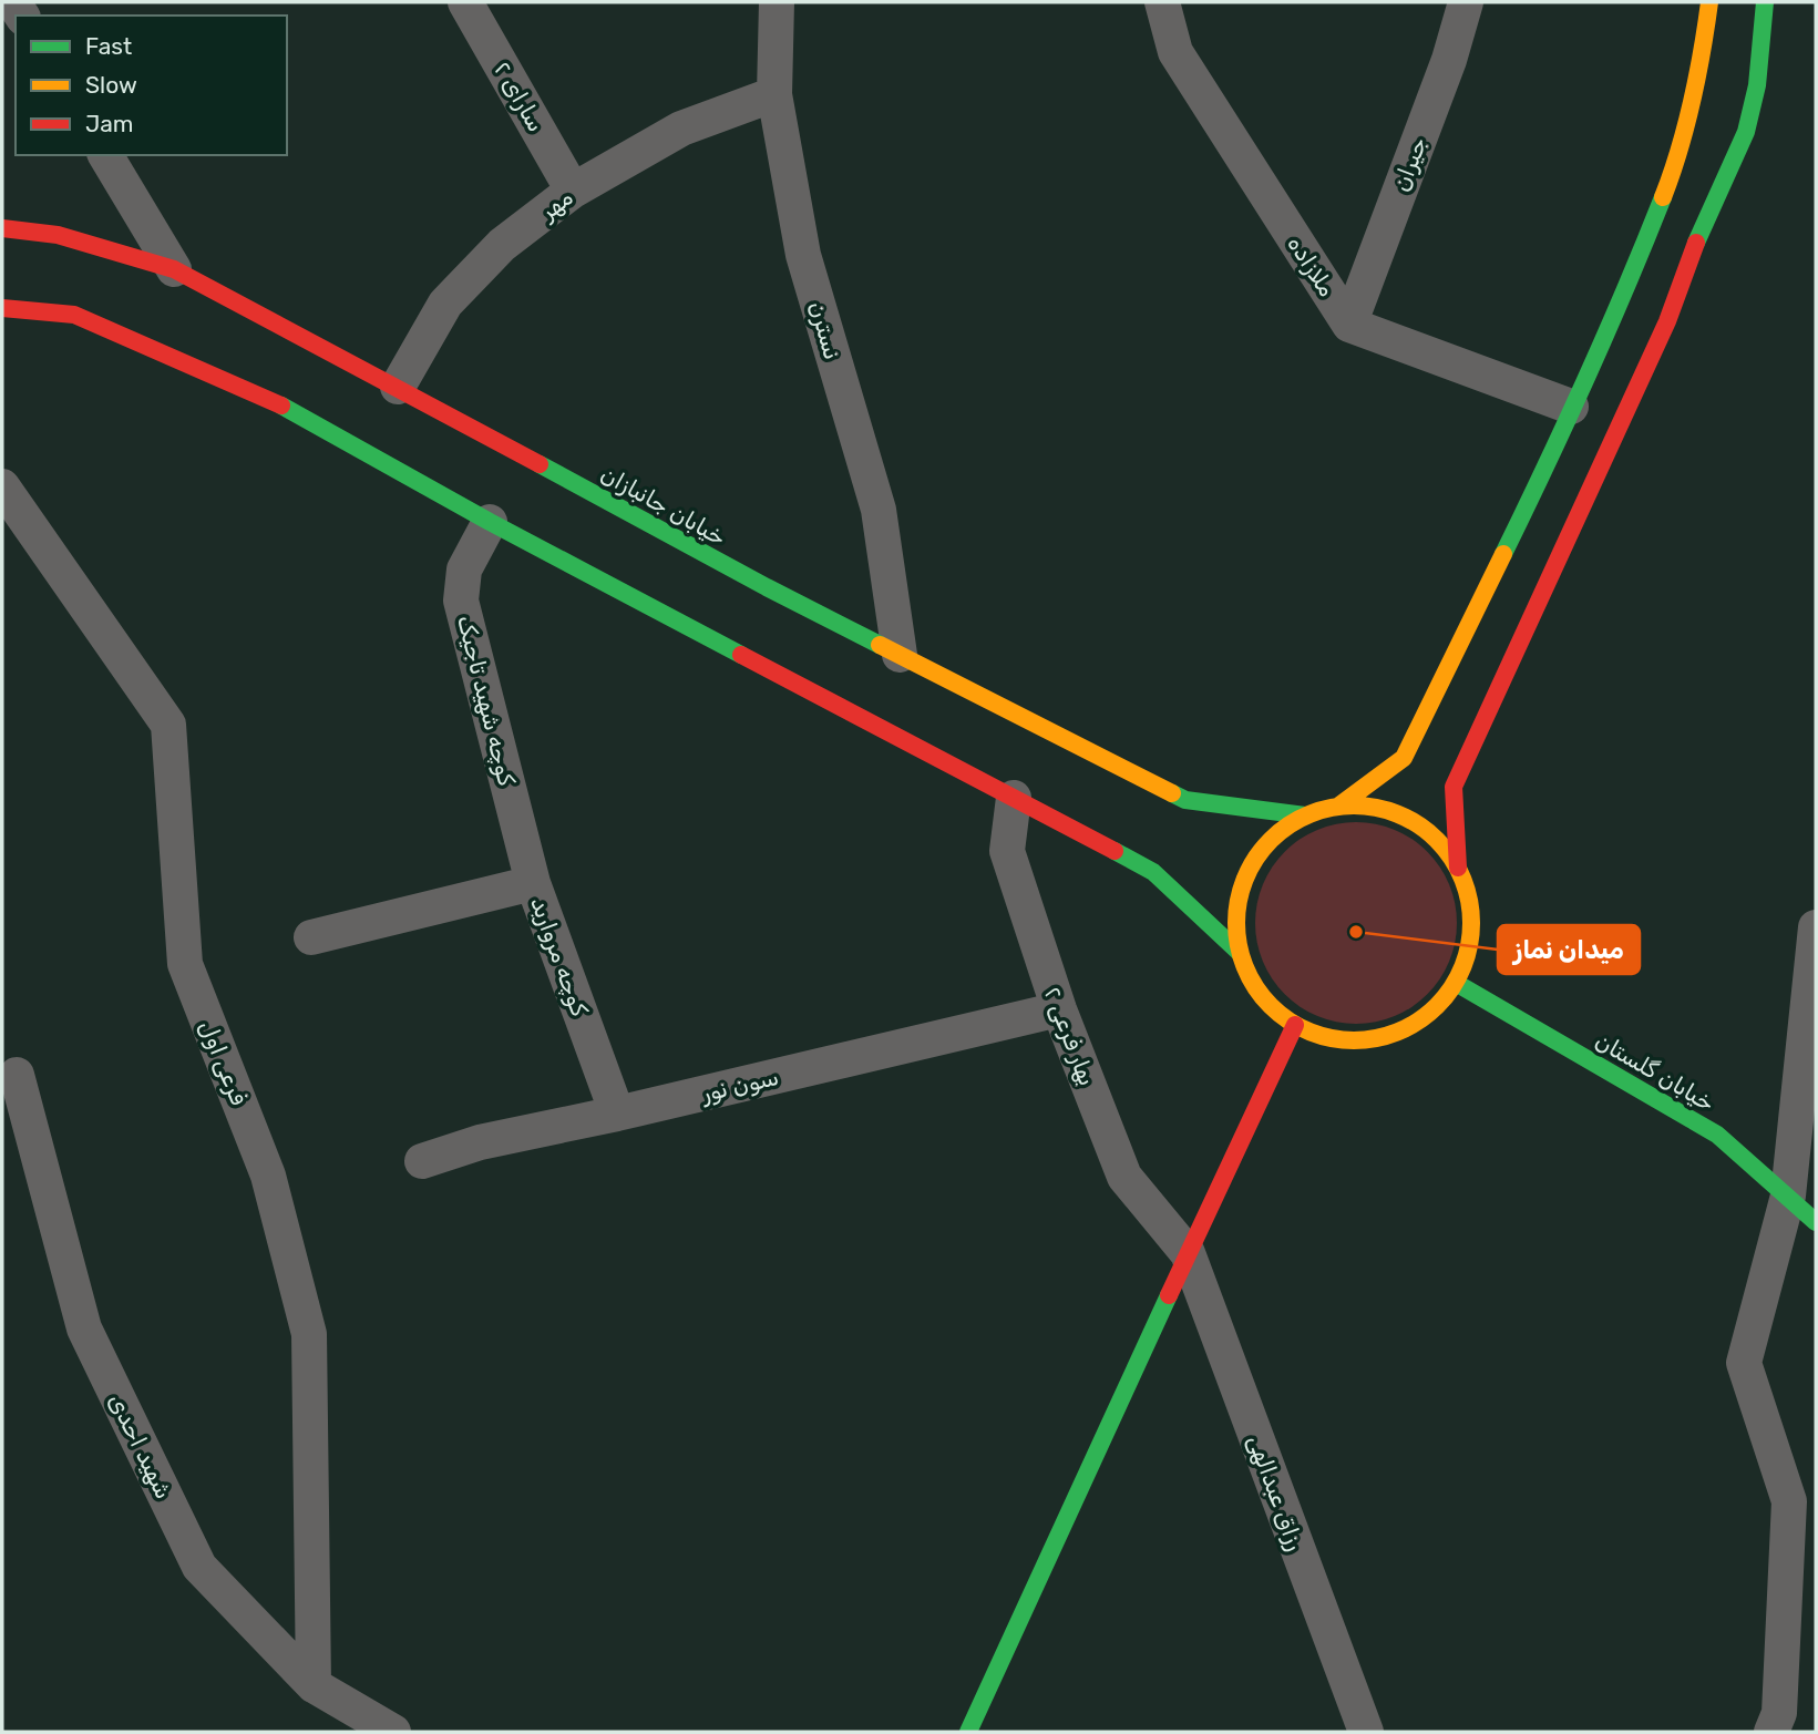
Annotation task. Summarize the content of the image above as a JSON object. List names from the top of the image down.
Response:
{
  "streets": {
    "main road": ["خیابان جانبازان", "خیابان گلستان"],
    "street": [
      "سارای ۲",
      "جیران",
      "مهر",
      "ملازاده",
      "نسترن",
      "کوچه شهید تاجیک",
      "کوچه مروارید",
      "بهار فرعی ۲",
      "فرعی اول",
      "سون نور",
      "شهید احدی",
      "رزاق عبدالهی"
    ]
  },
  "crossings": [
    ["سارای ۲", "مهر"],
    ["جیران", "ملازاده"],
    ["مهر", "نسترن"],
    ["مهر", "خیابان جانبازان"],
    ["نسترن", "خیابان جانبازان"],
    ["خیابان جانبازان", "خیابان گلستان"],
    ["کوچه شهید تاجیک", "کوچه مروارید"],
    ["کوچه مروارید", "سون نور"],
    ["بهار فرعی ۲", "سون نور"],
    ["بهار فرعی ۲", "رزاق عبدالهی"],
    ["فرعی اول", "شهید احدی"]
  ],
  "places": ["میدان نماز"],
  "legend": ["Fast", "Slow", "Jam"]
}
